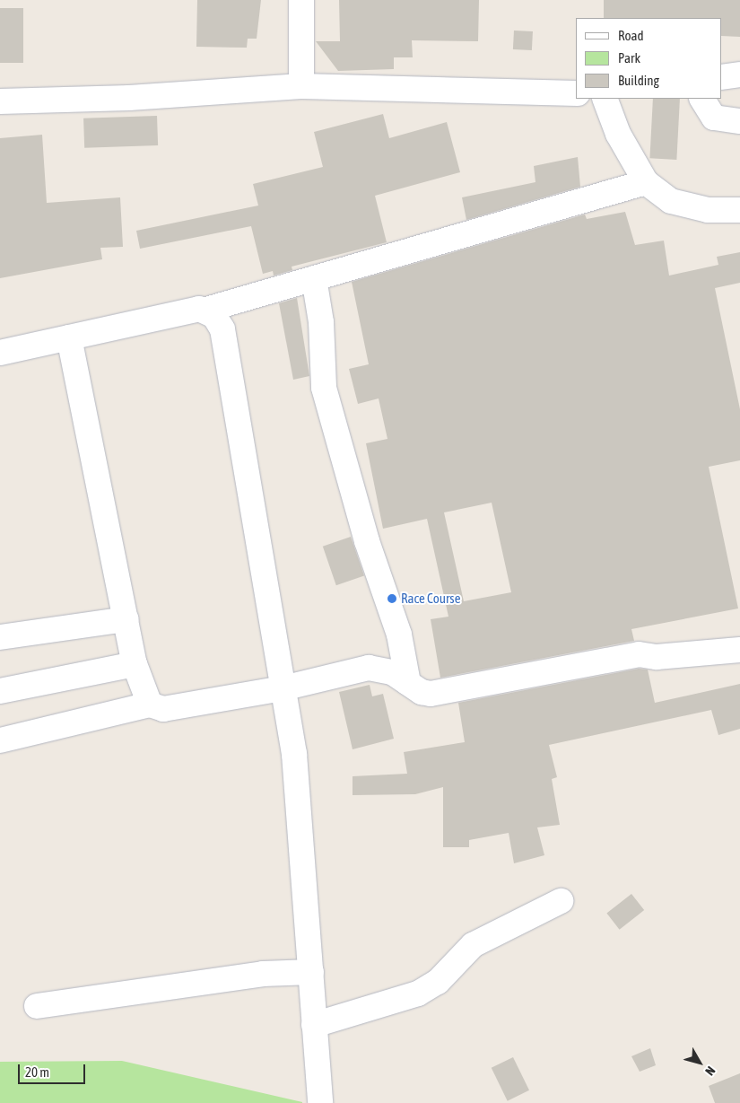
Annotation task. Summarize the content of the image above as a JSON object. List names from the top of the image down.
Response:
{
  "places": ["Race Course"],
  "legend": ["Road", "Park", "Building"],
  "scale_bar": "20 m",
  "north": "bottom right"
}
